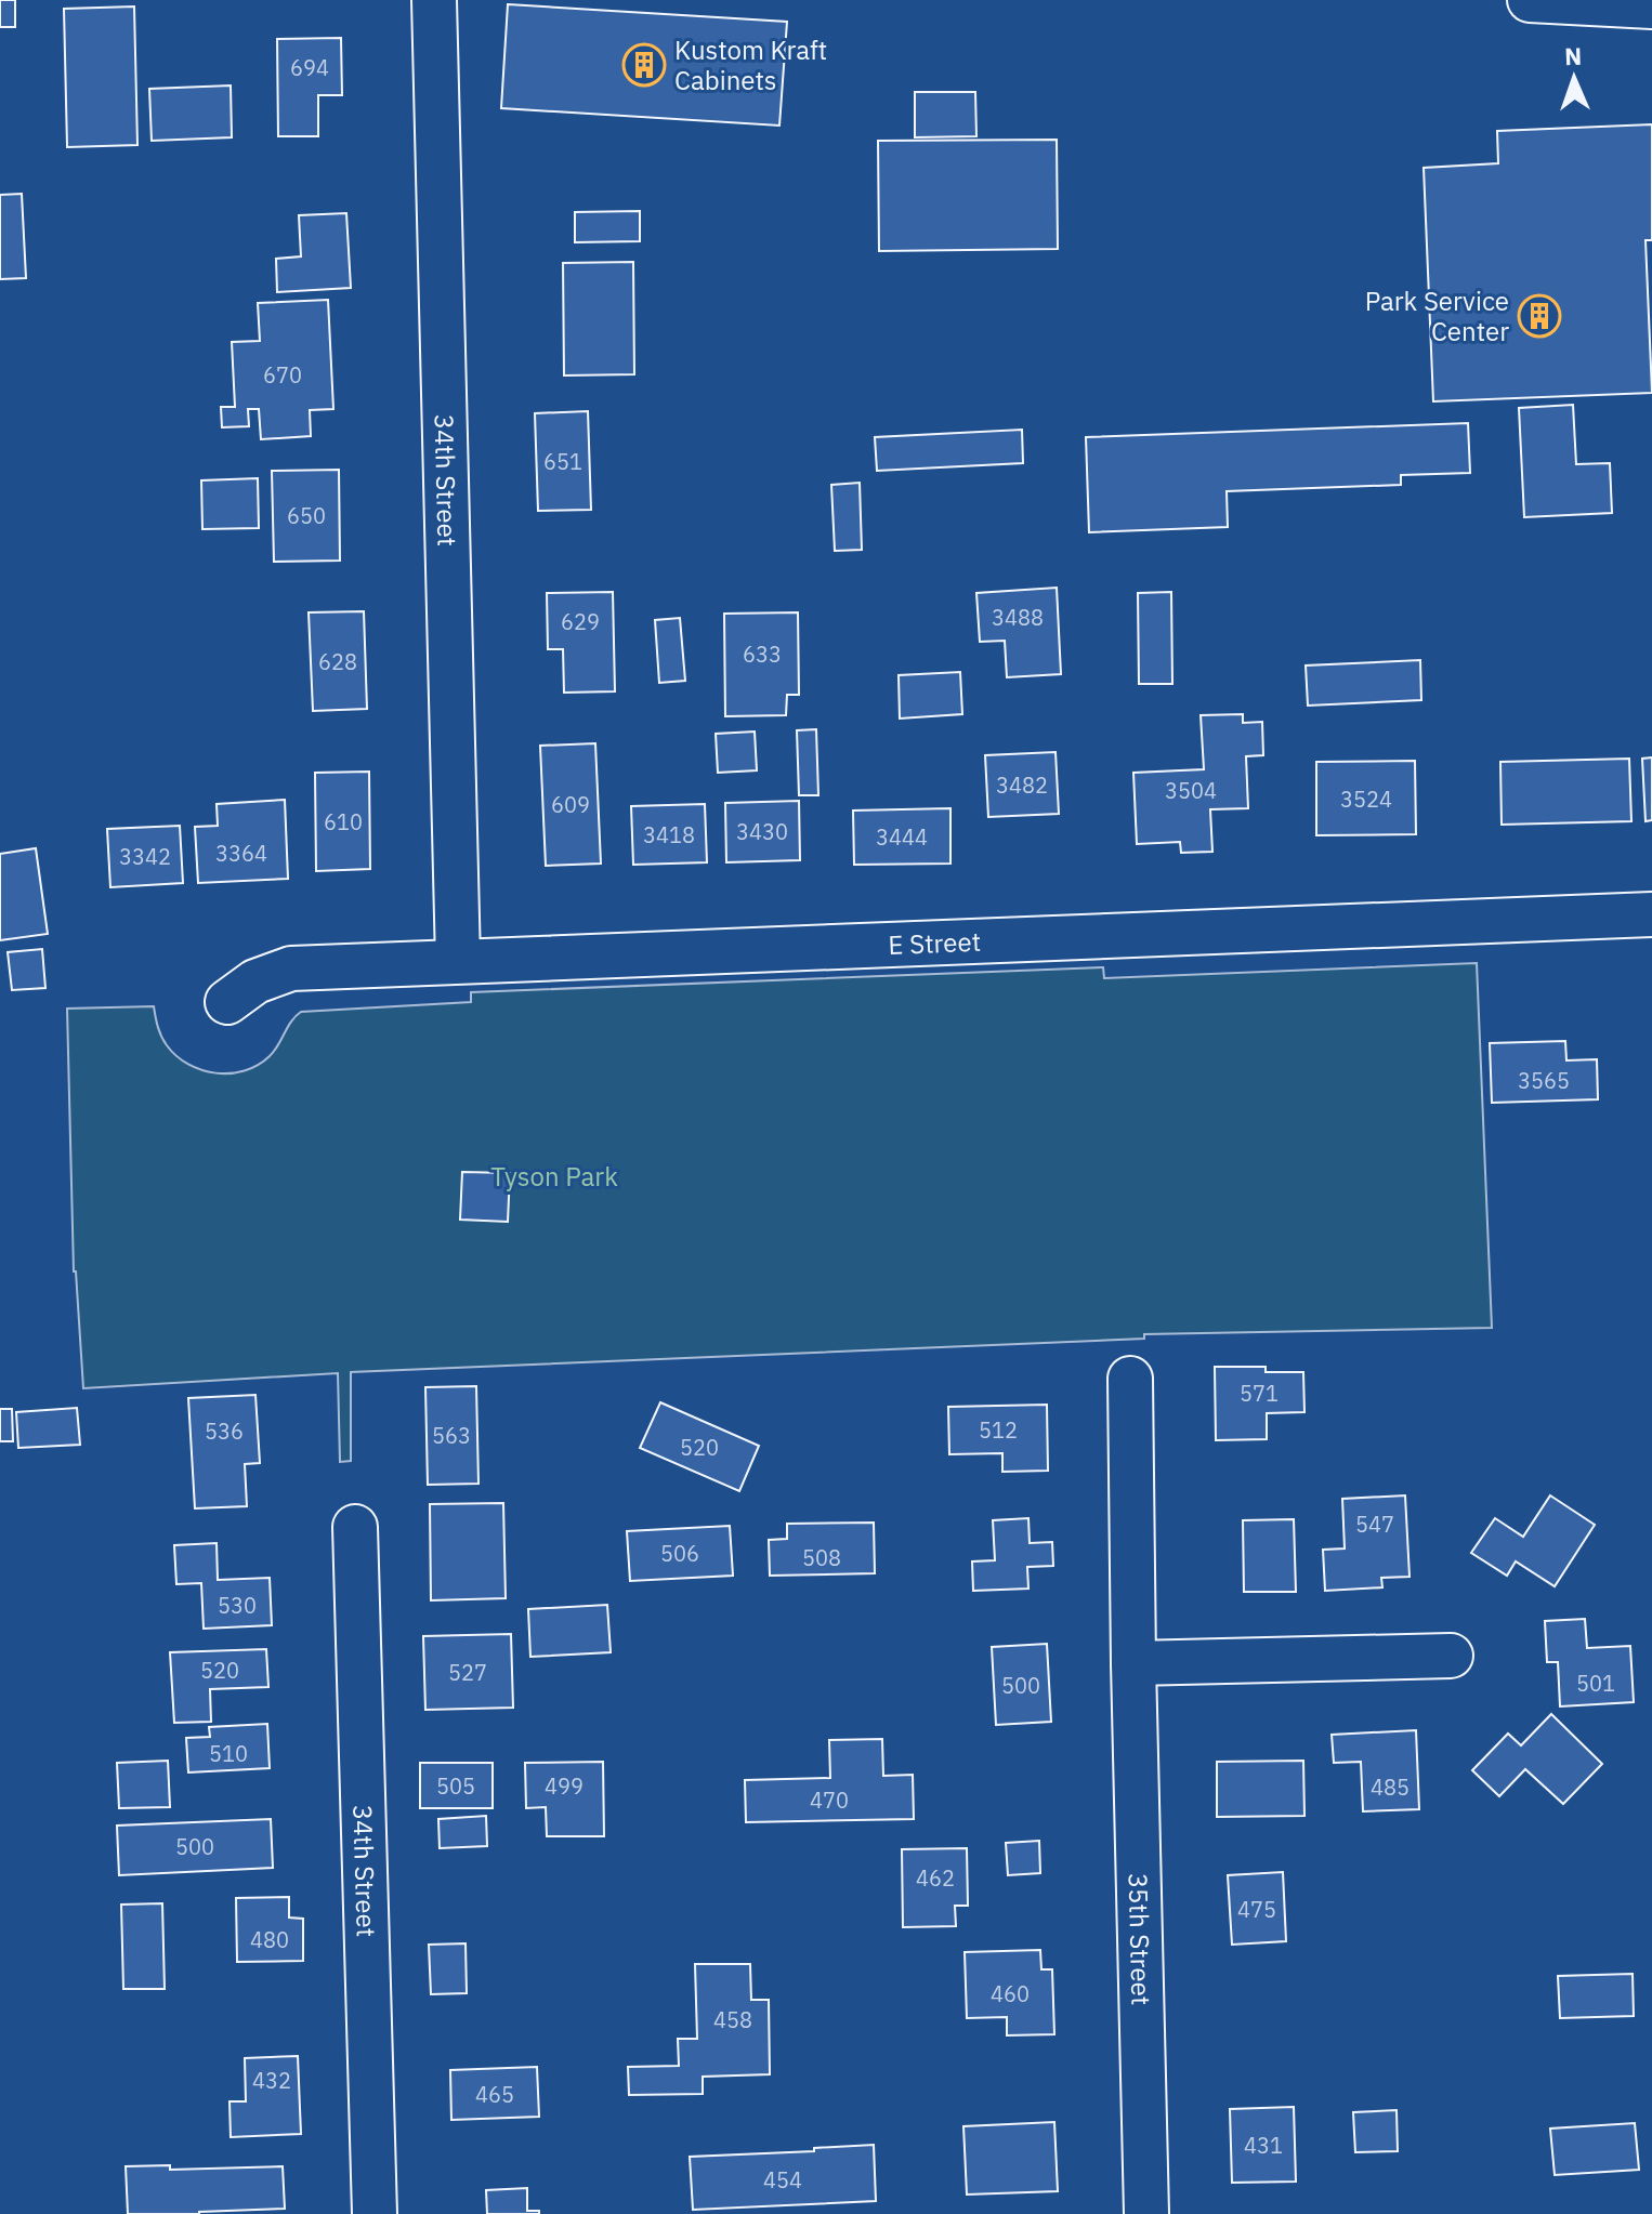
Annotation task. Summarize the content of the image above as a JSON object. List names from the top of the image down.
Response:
{
  "streets": {
    "street": ["34th Street", "E Street", "35th Street"]
  },
  "crossings": [
    ["34th Street", "E Street"]
  ],
  "parks": ["Tyson Park"],
  "places": {
    "building": ["Kustom Kraft Cabinets", "Park Service Center"]
  },
  "house_numbers": [
    "694",
    "670",
    "651",
    "650",
    "3488",
    "629",
    "633",
    "628",
    "3482",
    "3504",
    "3524",
    "609",
    "610",
    "3430",
    "3418",
    "3444",
    "3364",
    "3342",
    "3565",
    "571",
    "512",
    "536",
    "563",
    "520",
    "547",
    "506",
    "508",
    "530",
    "520",
    "527",
    "501",
    "500",
    "510",
    "505",
    "499",
    "485",
    "470",
    "500",
    "462",
    "475",
    "480",
    "460",
    "458",
    "432",
    "465",
    "431",
    "454"
  ],
  "north": "top"
}
